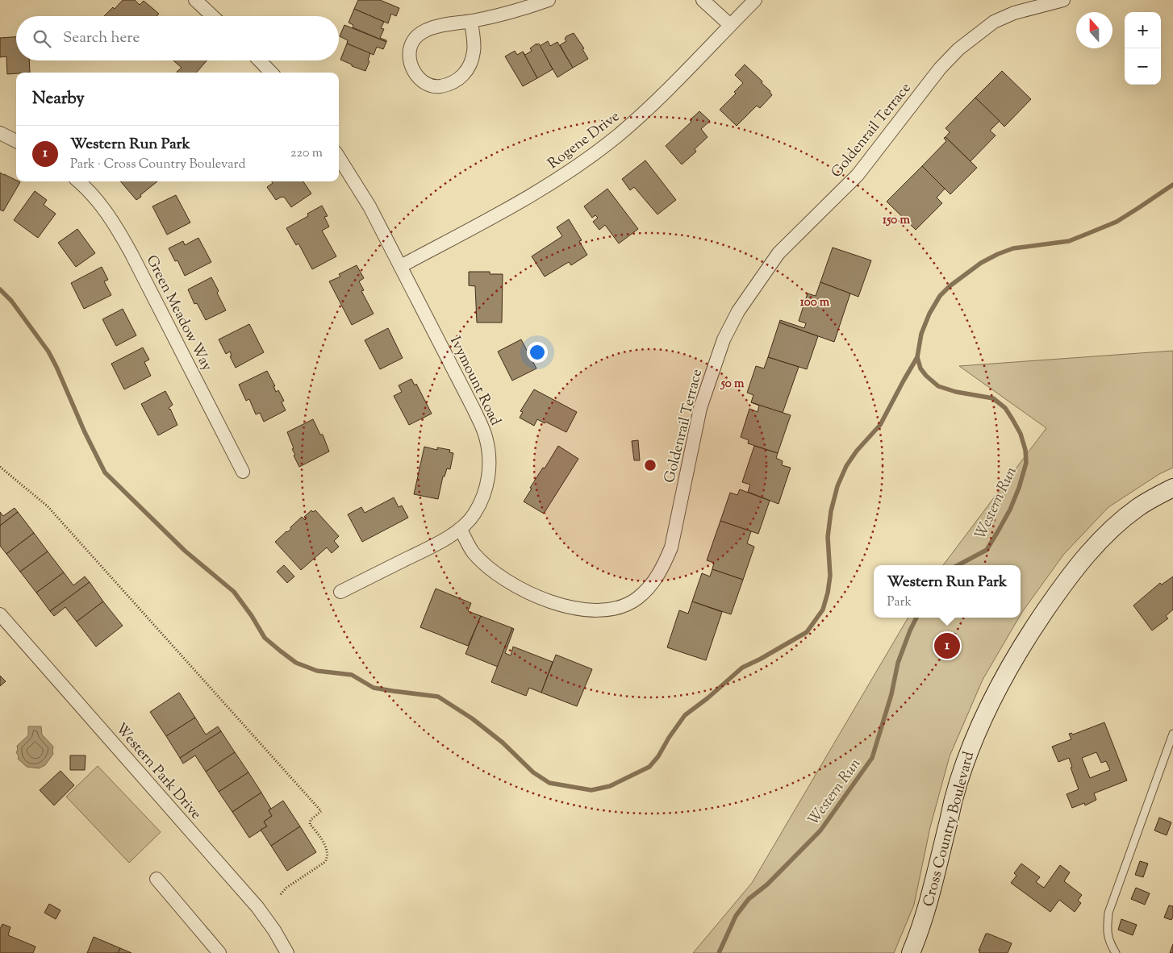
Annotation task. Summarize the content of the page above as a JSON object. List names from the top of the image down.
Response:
{
  "streets": {
    "main road": ["Cross Country Boulevard"],
    "street": [
      "Goldenrail Terrace",
      "Rogene Drive",
      "Green Meadow Way",
      "Ivymount Road",
      "Western Park Drive"
    ]
  },
  "crossings": [
    ["Goldenrail Terrace", "Ivymount Road"],
    ["Rogene Drive", "Ivymount Road"]
  ],
  "water": ["Western Run"],
  "north": "top",
  "page": {
    "map_buttons": ["+", "−"],
    "search": "Search here",
    "heading": "Nearby",
    "list": [
      {
        "mark": "1",
        "name": "Western Run Park",
        "note": "Park · Cross Country Boulevard",
        "value": "220 m"
      }
    ],
    "popup": ["Western Run Park", "Park"],
    "pins": "1"
  },
  "rings": ["150 m", "100 m", "50 m"]
}
